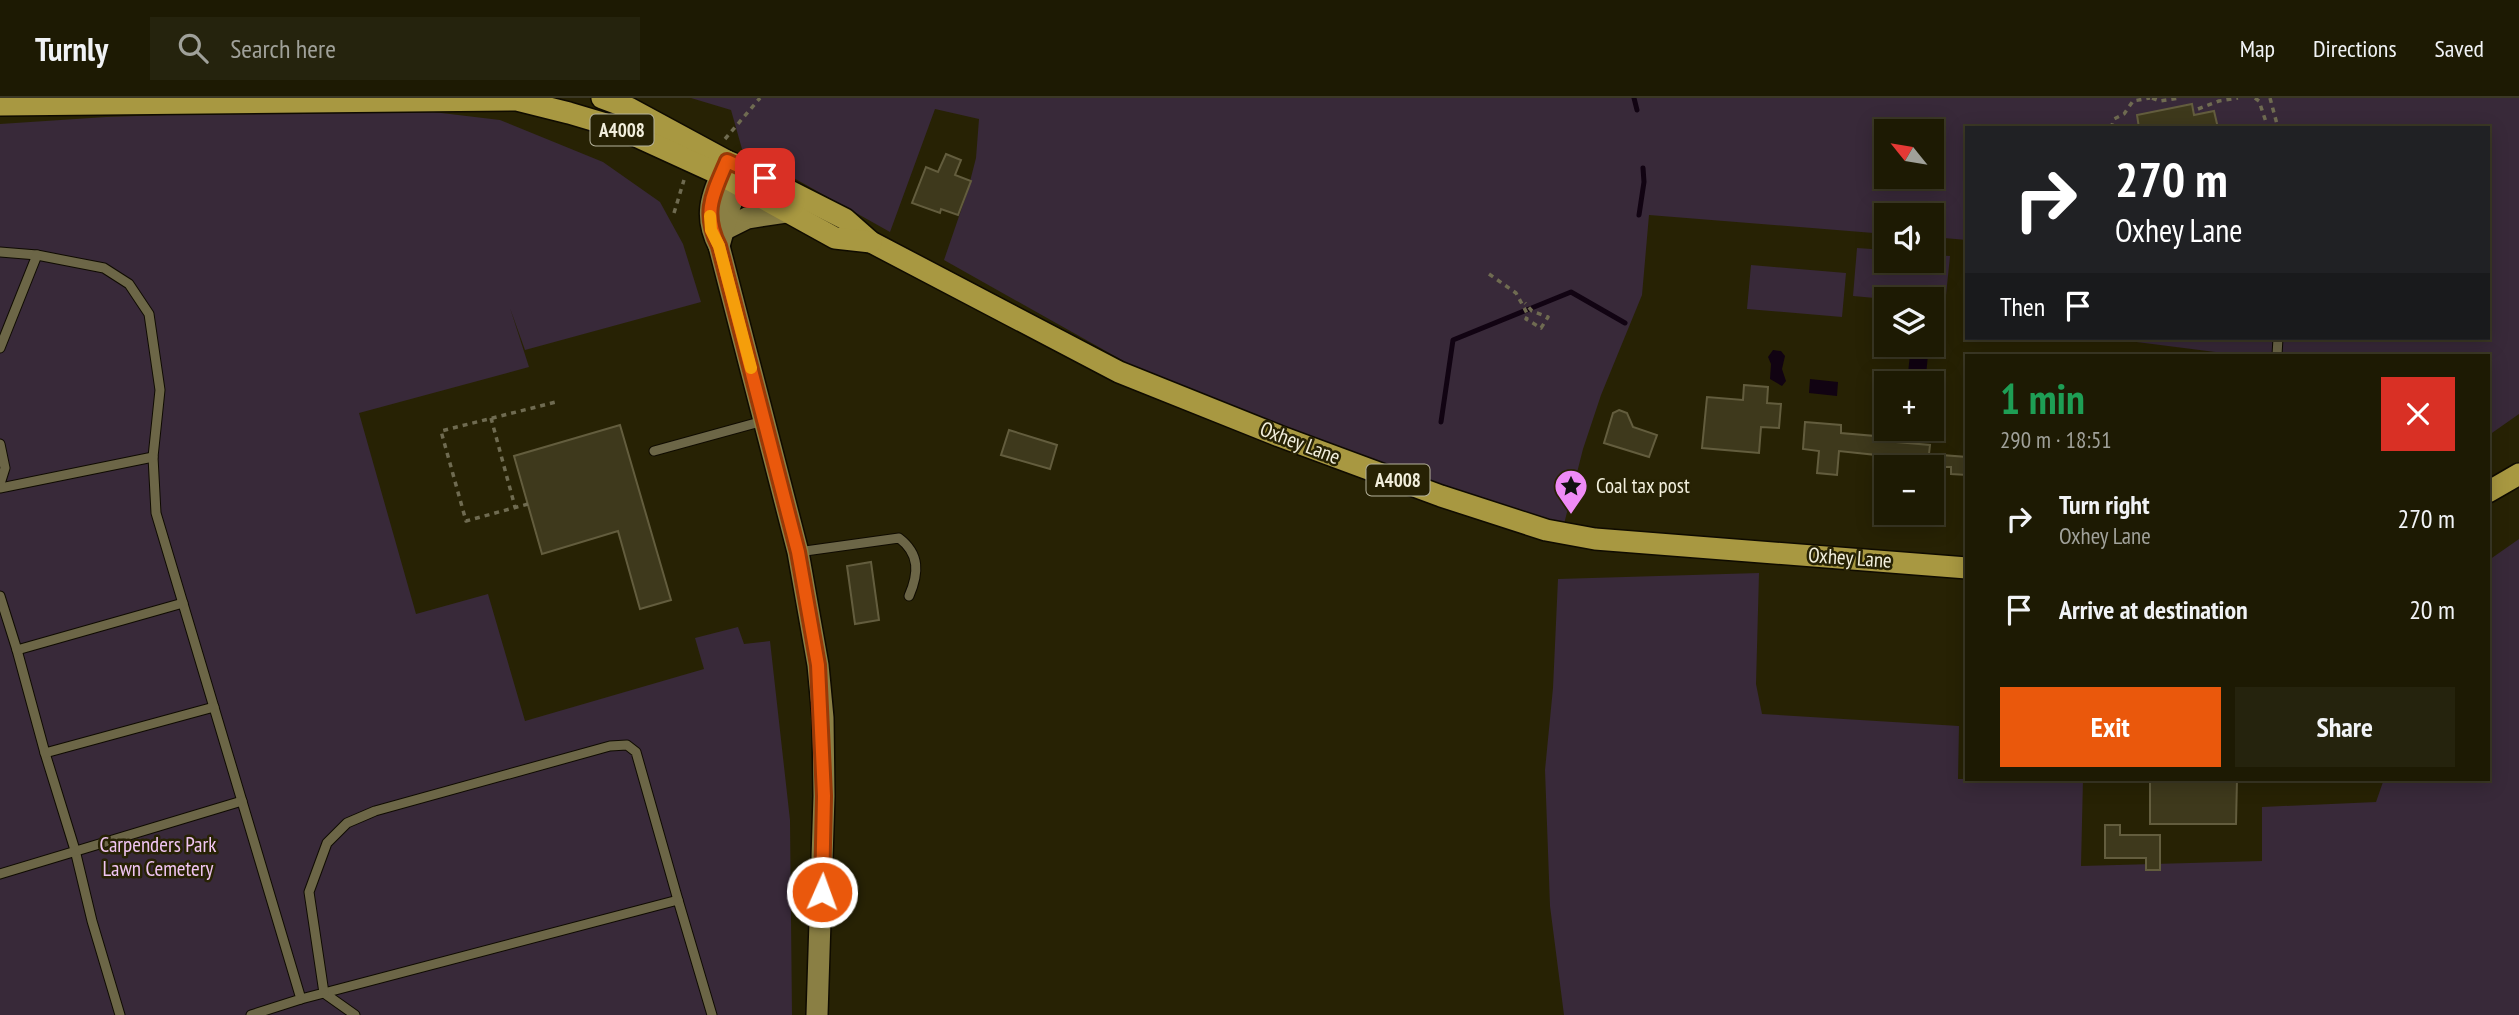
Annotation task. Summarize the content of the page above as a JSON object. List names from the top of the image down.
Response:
{
  "streets": {
    "main road": ["A4008", "Oxhey Lane"]
  },
  "parks": ["Carpenders Park Lawn Cemetery"],
  "places": {
    "place": ["Coal tax post"]
  },
  "north": "top left",
  "page": {
    "header": "Turnly",
    "search": "Search here",
    "nav": ["Map", "Directions", "Saved"],
    "map_buttons": ["+", "−"],
    "turn": ["270 m", "Oxhey Lane"],
    "then": "Then",
    "heading": ["1 min", "290 m · 18:51"],
    "list": [
      {
        "name": "Turn right",
        "note": "Oxhey Lane",
        "value": "270 m"
      },
      {
        "name": "Arrive at destination",
        "value": "20 m"
      }
    ],
    "buttons": ["Exit", "Share"]
  }
}
